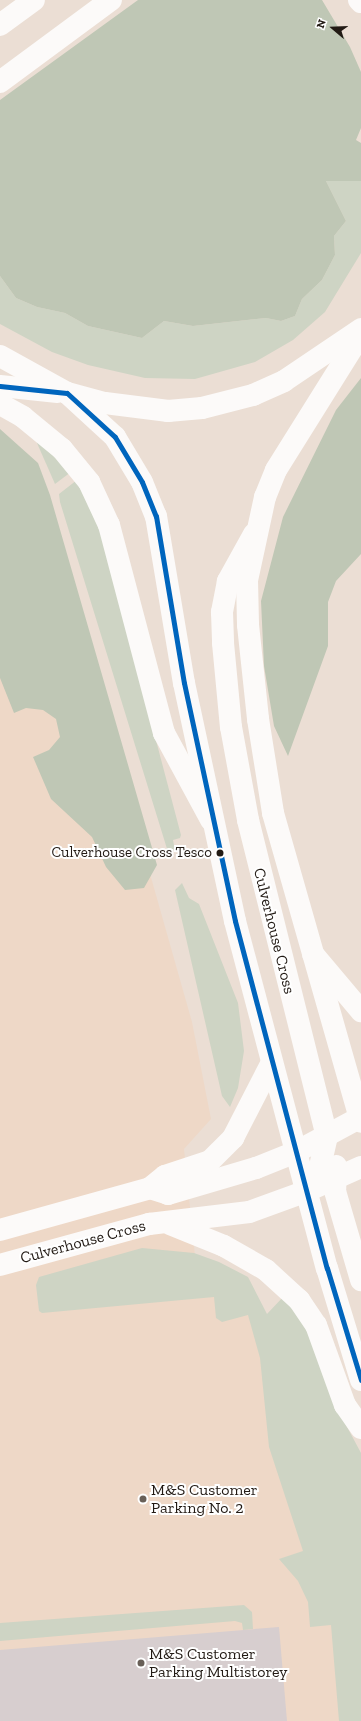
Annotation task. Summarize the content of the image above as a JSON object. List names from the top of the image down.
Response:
{
  "streets": {
    "main road": ["Culverhouse Cross"]
  },
  "places": ["Culverhouse Cross Tesco", "M&S Customer Parking No. 2", "M&S Customer Parking Multistorey"],
  "north": "left"
}
